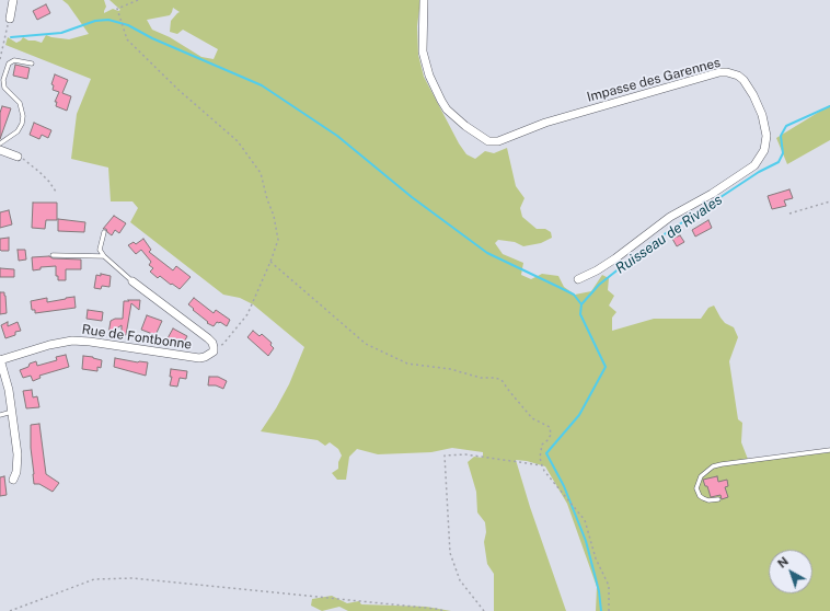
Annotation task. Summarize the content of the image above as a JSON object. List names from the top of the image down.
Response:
{
  "streets": {
    "street": ["Impasse des Garennes", "Rue de Fontbonne"]
  },
  "water": ["Ruisseau de Rivales"],
  "north": "top left"
}
